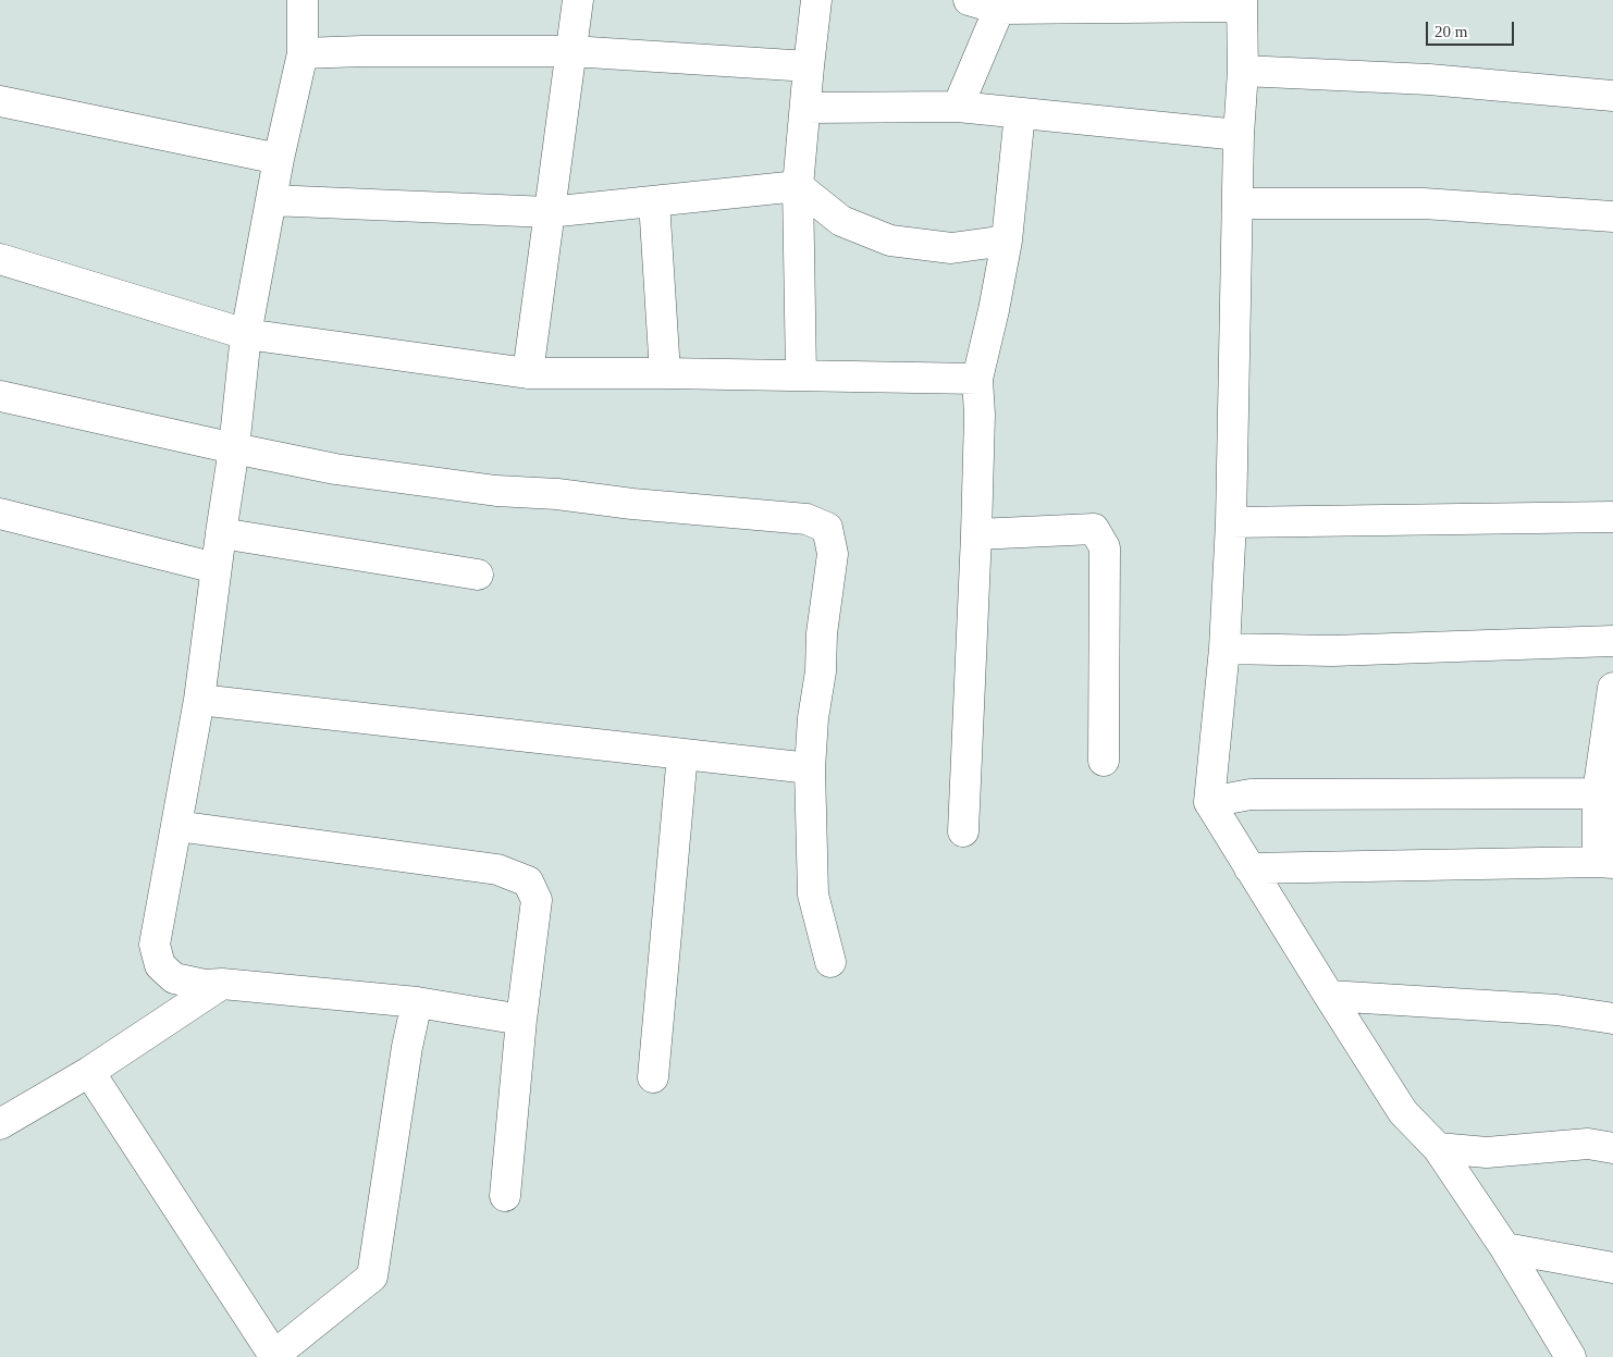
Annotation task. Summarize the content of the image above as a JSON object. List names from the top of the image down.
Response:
{
  "scale_bar": "20 m"
}
